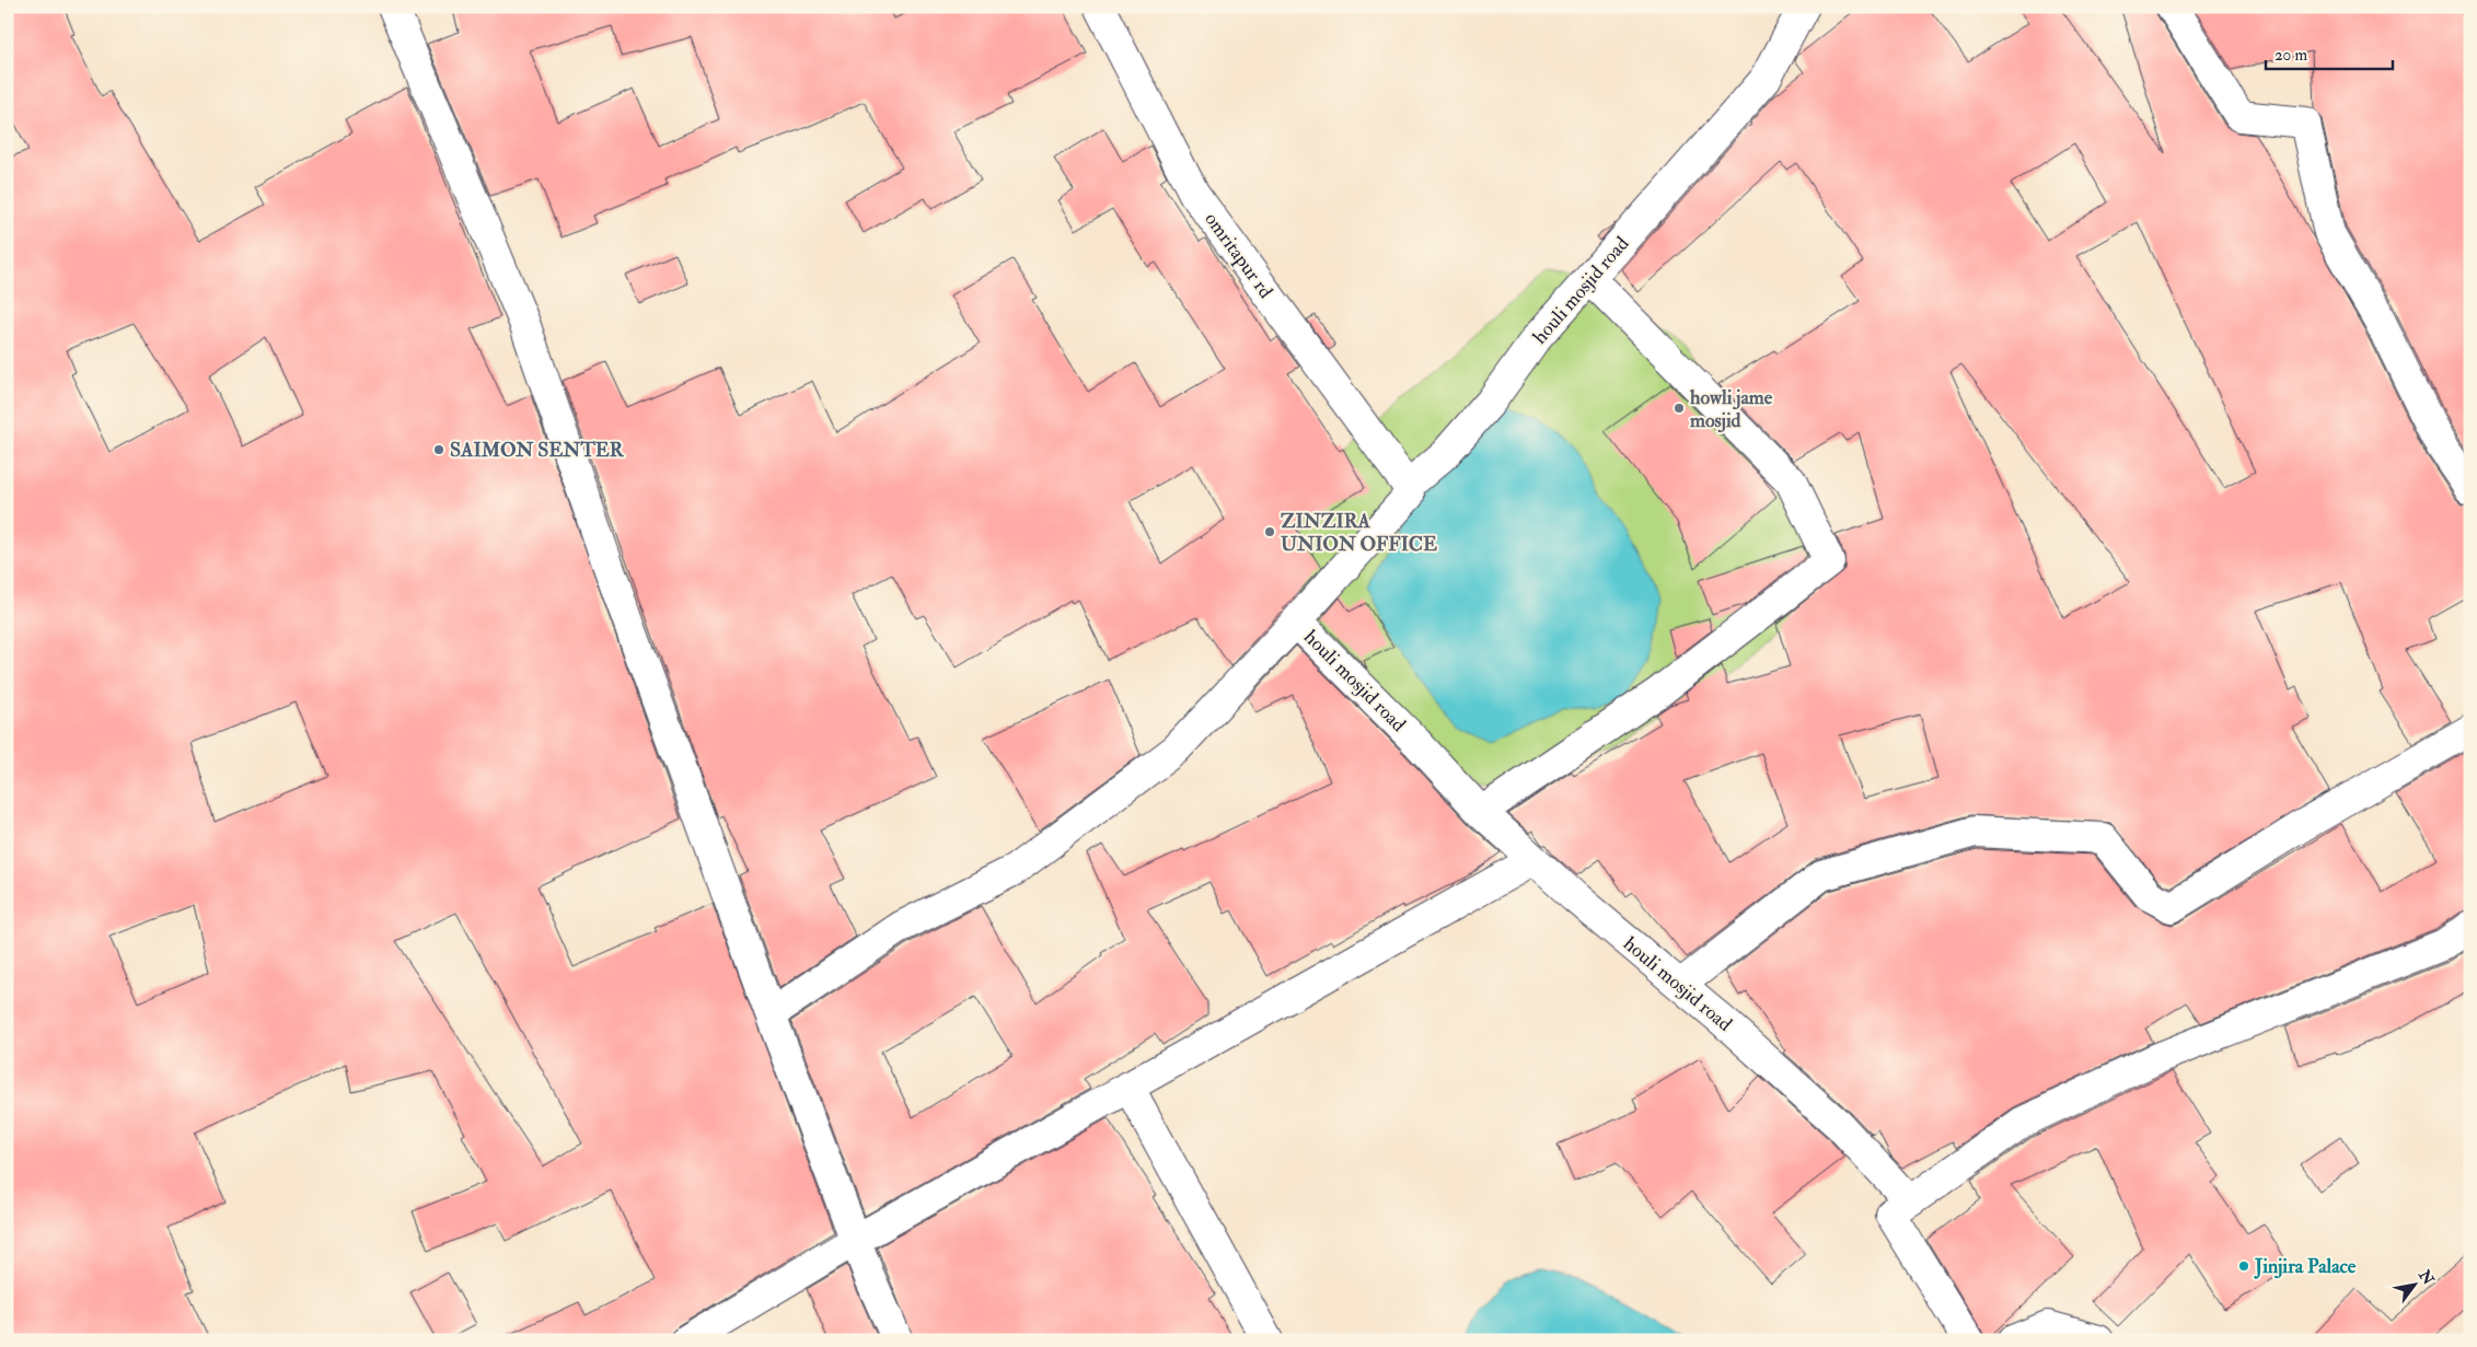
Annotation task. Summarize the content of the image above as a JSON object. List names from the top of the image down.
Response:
{
  "streets": {
    "street": ["omritapur rd", "houli mosjid road"]
  },
  "crossings": [
    ["omritapur rd", "houli mosjid road"]
  ],
  "places": [
    "howli jame mosjid",
    "SAIMON SENTER",
    "ZINZIRA UNION OFFICE",
    "Jinjira Palace"
  ],
  "scale_bar": "20 m",
  "north": "top right"
}
